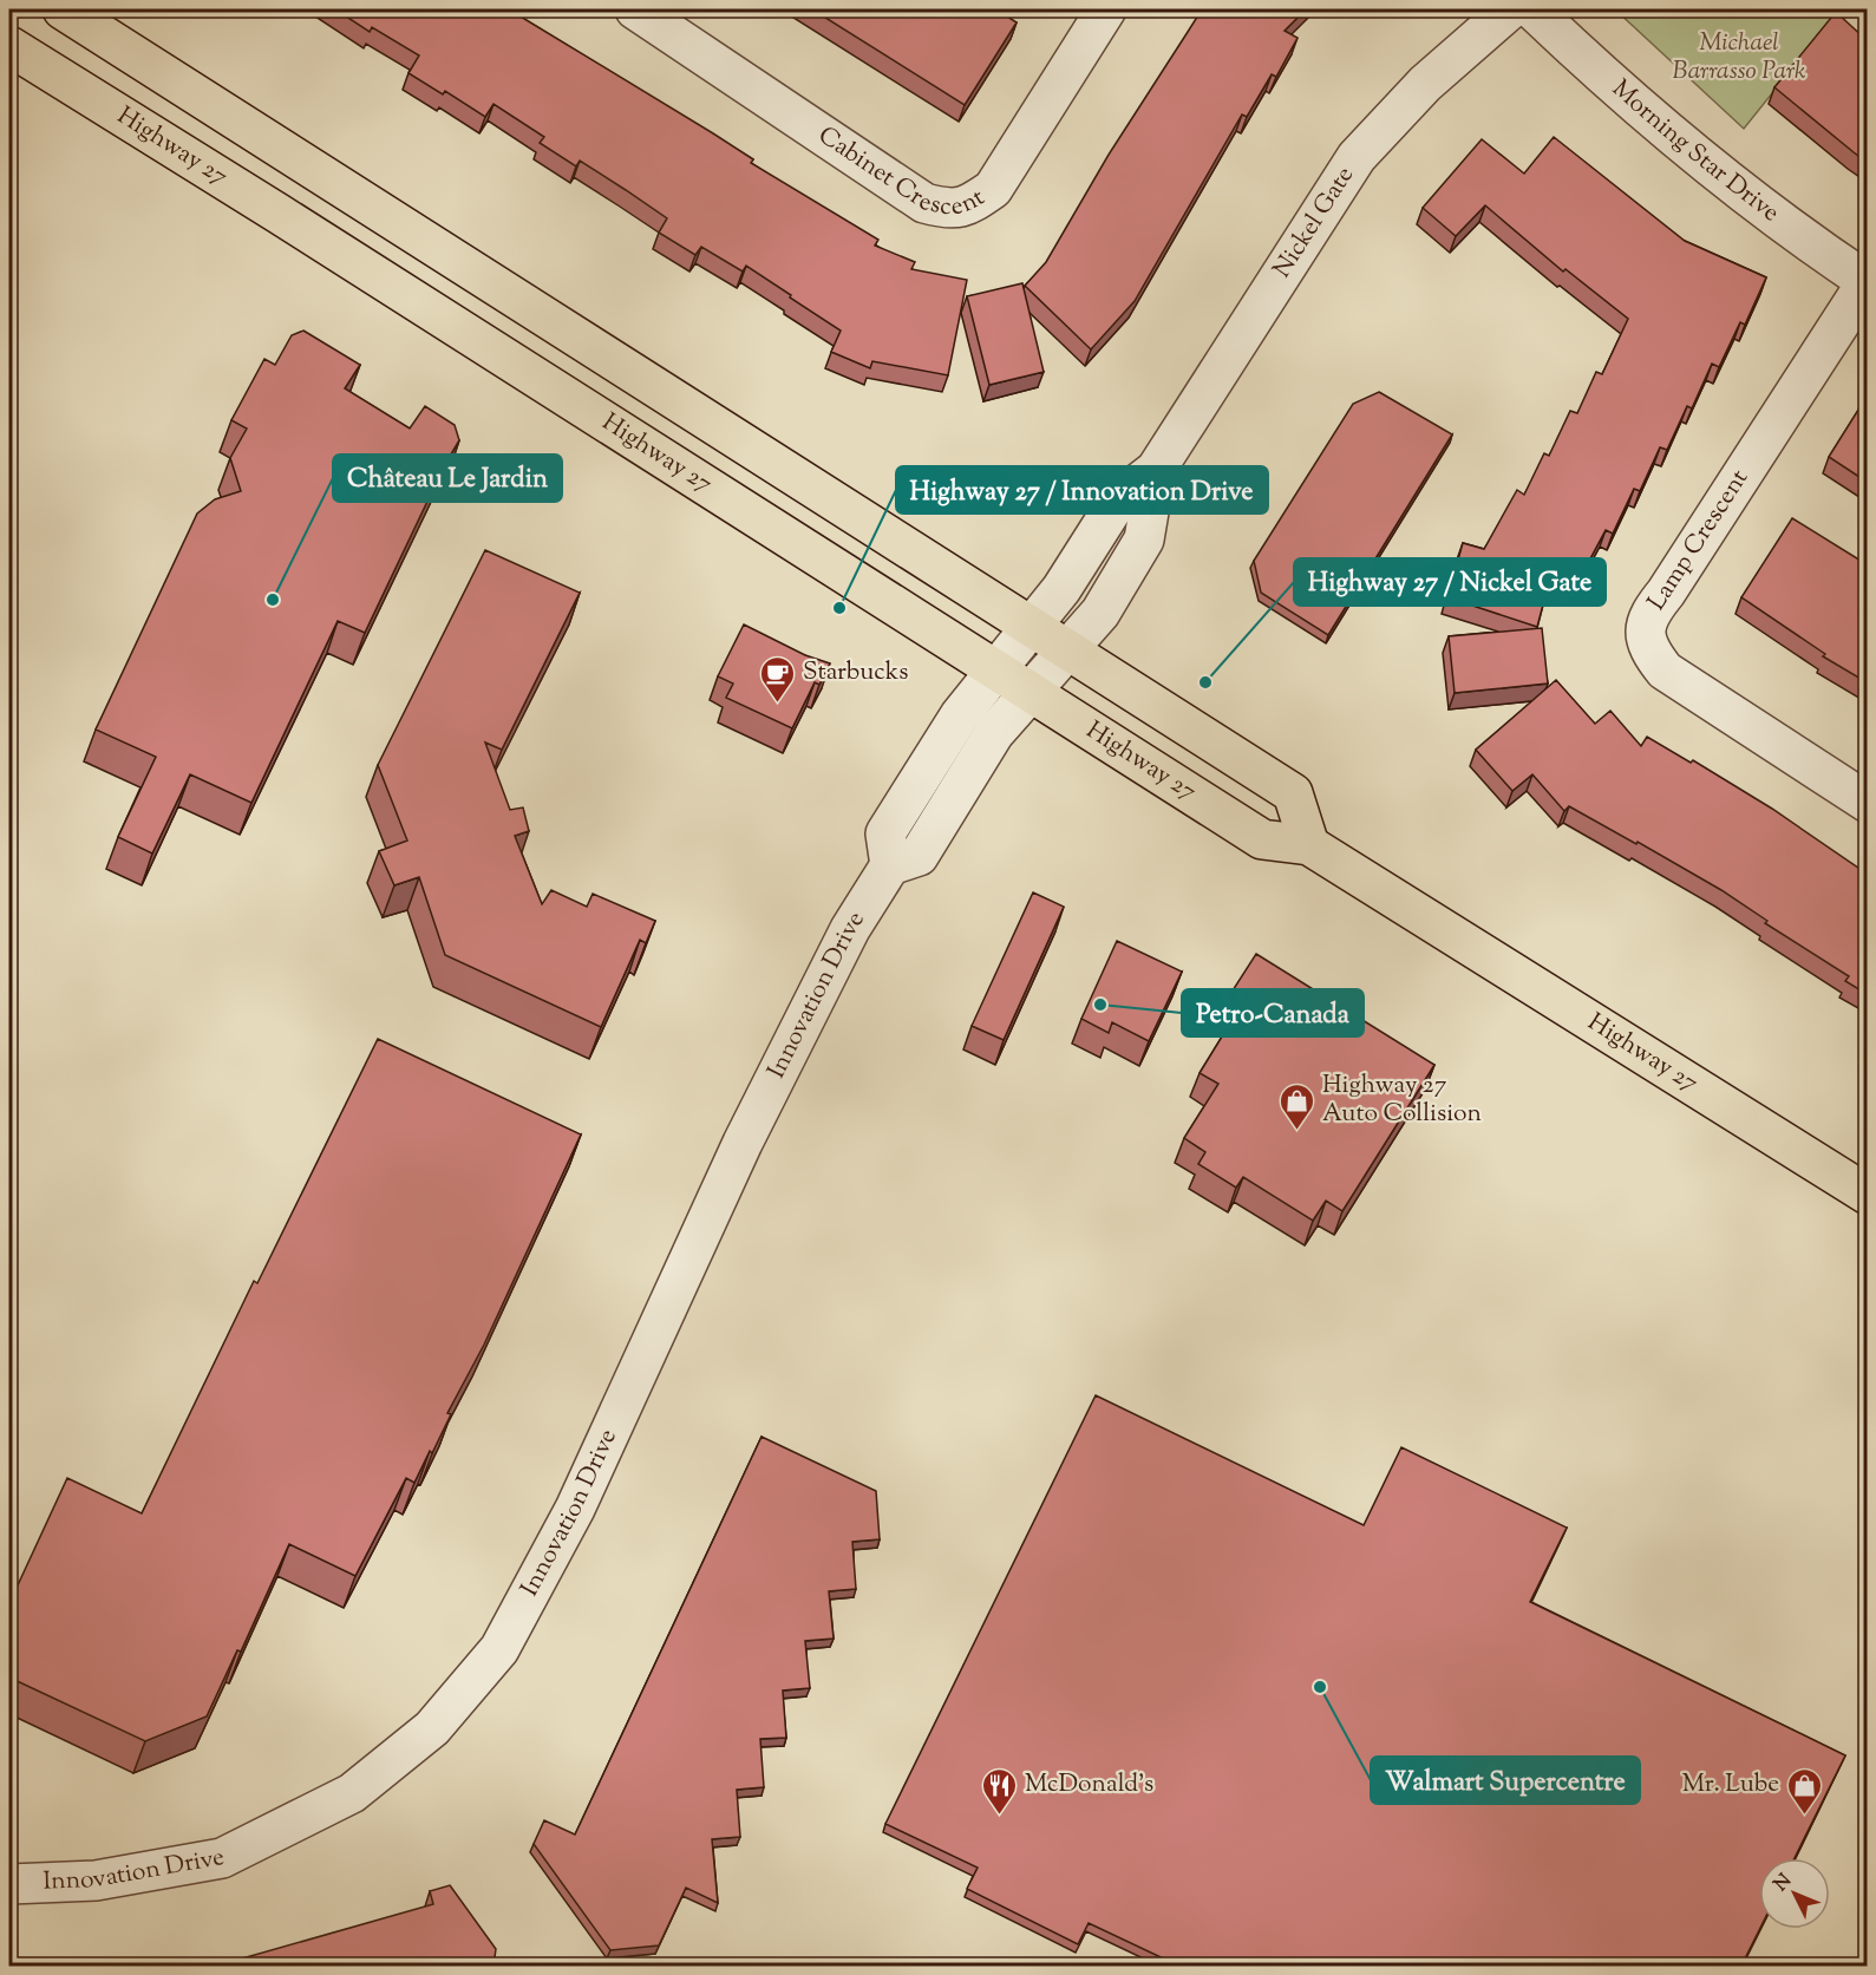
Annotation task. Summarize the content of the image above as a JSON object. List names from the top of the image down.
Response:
{
  "streets": {
    "main road": ["Highway 27"],
    "street": [
      "Morning Star Drive",
      "Cabinet Crescent",
      "Nickel Gate",
      "Lamp Crescent",
      "Innovation Drive"
    ]
  },
  "crossings": [
    ["Highway 27", "Nickel Gate"],
    ["Morning Star Drive", "Lamp Crescent"]
  ],
  "parks": ["Michael Barrasso Park"],
  "places": {
    "other": [
      "Château Le Jardin",
      "Highway 27 / Innovation Drive",
      "Highway 27 / Nickel Gate",
      "Petro-Canada",
      "Walmart Supercentre"
    ],
    "cafe": ["Starbucks"],
    "shop": ["Highway 27 Auto Collision", "Mr. Lube"],
    "restaurant": ["McDonald's"]
  },
  "north": "top left"
}
